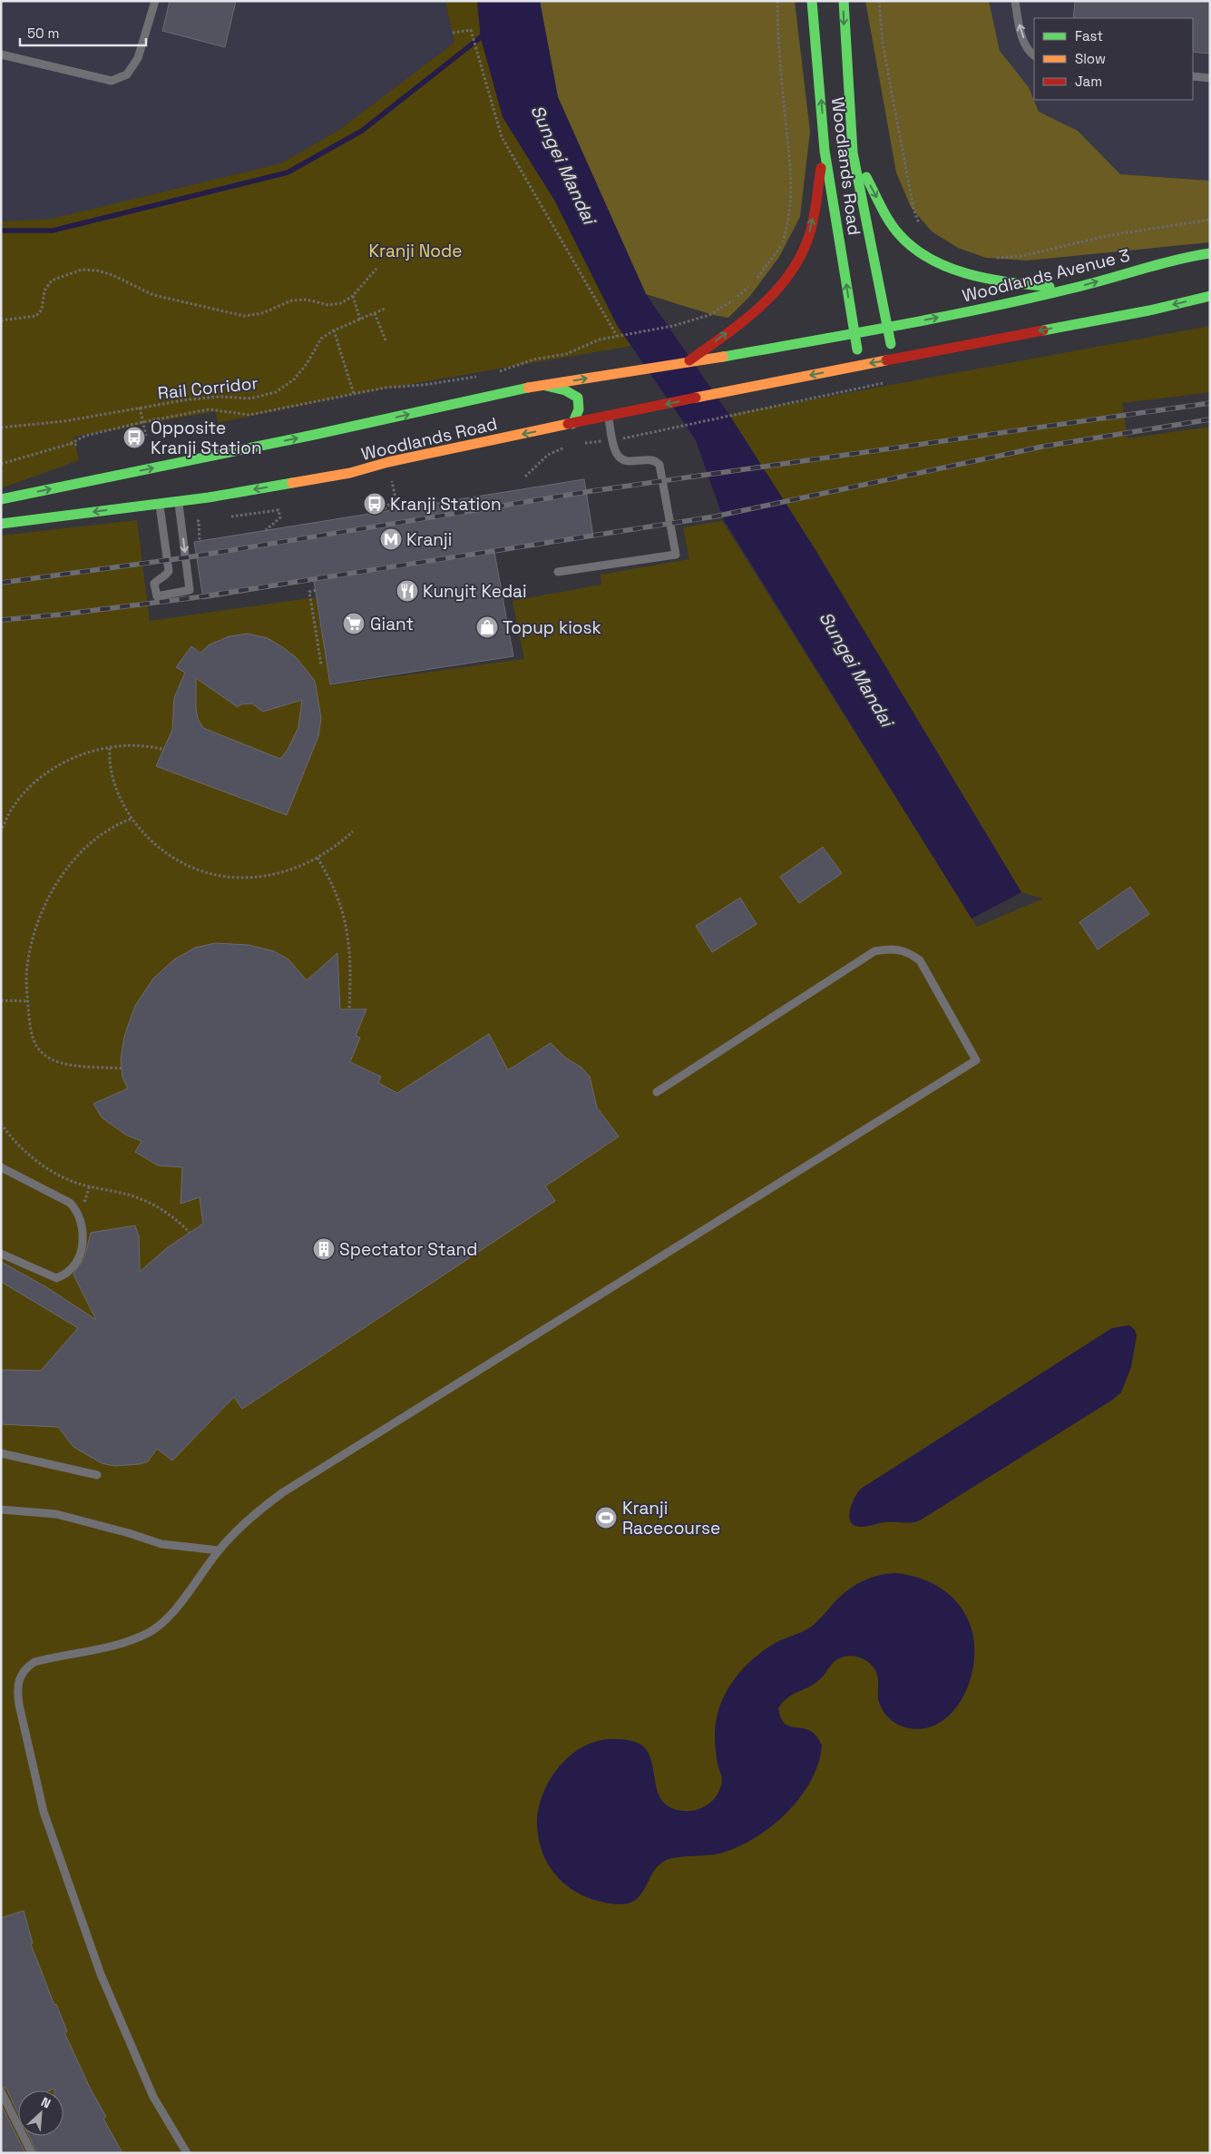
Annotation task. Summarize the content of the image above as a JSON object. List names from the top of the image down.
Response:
{
  "streets": {
    "main road": ["Woodlands Road", "Woodlands Avenue 3"],
    "path": ["Rail Corridor"]
  },
  "crossings": [
    ["Woodlands Road", "Woodlands Avenue 3"]
  ],
  "water": ["Sungei Mandai"],
  "parks": ["Kranji Node"],
  "places": {
    "bus stop": ["Opposite Kranji Station", "Kranji Station"],
    "metro station": ["Kranji"],
    "restaurant": ["Kunyit Kedai"],
    "supermarket": ["Giant"],
    "shop": ["Topup kiosk"],
    "building": ["Spectator Stand"],
    "sports": ["Kranji Racecourse"]
  },
  "legend": ["Fast", "Slow", "Jam"],
  "scale_bar": "50 m",
  "north": "top right"
}
